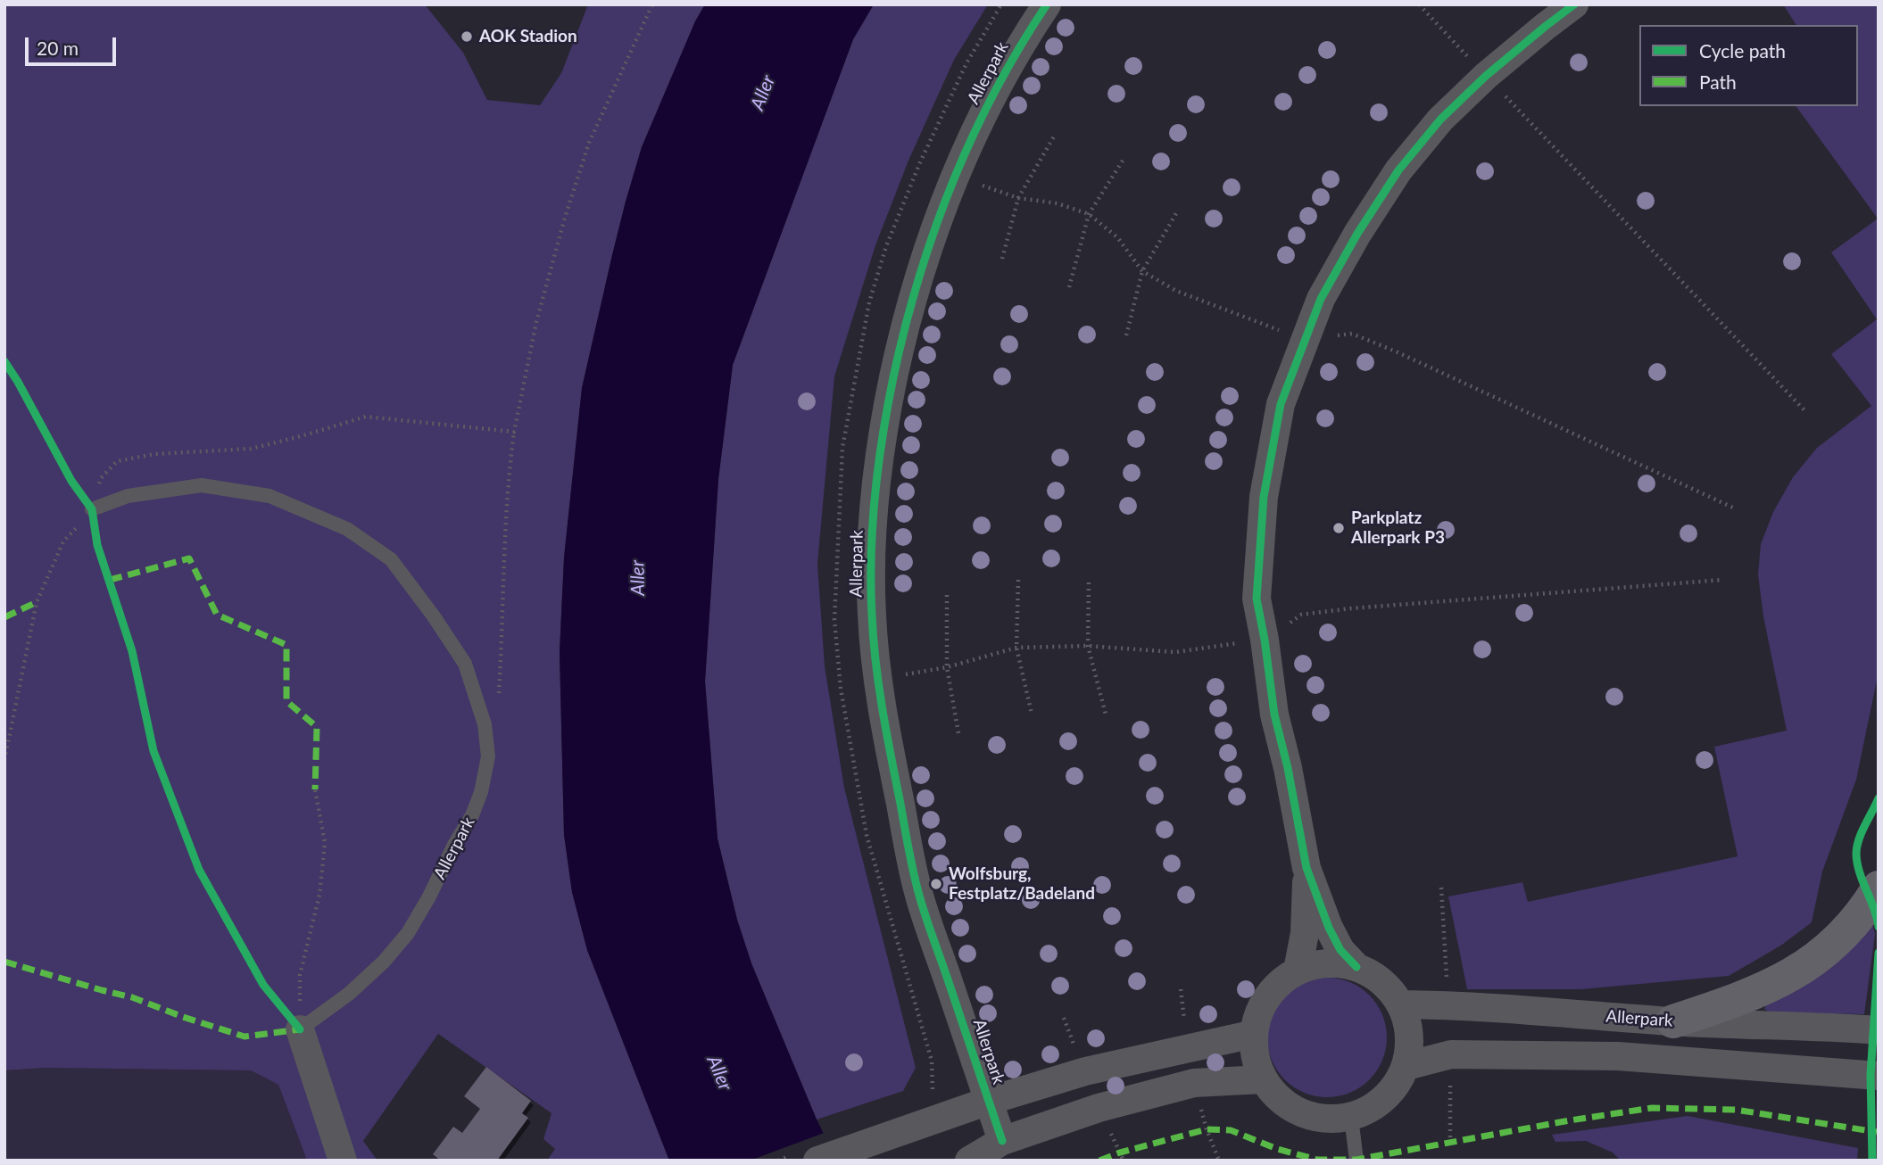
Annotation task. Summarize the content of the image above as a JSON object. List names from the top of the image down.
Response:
{
  "streets": {
    "street": ["Allerpark"]
  },
  "water": ["Aller"],
  "places": ["AOK Stadion", "Parkplatz Allerpark P3", "Wolfsburg, Festplatz/Badeland"],
  "legend": ["Cycle path", "Path"],
  "scale_bar": "20 m"
}
